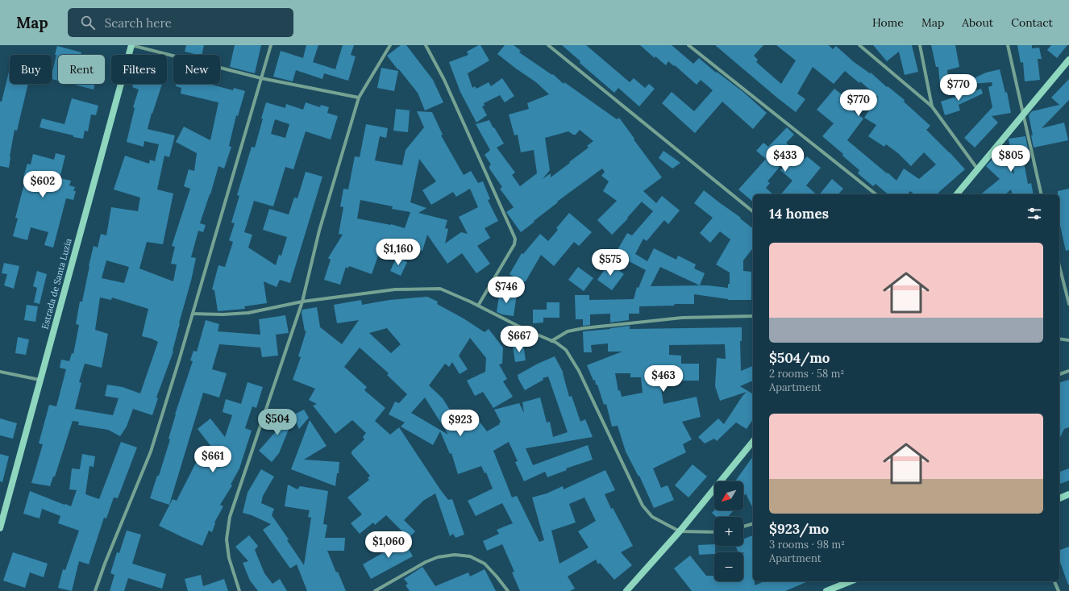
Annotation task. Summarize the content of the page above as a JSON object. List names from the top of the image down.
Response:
{
  "streets": {
    "street": ["Estrada de Santa Luzia"]
  },
  "north": "bottom left",
  "page": {
    "header": "Map",
    "search": "Search here",
    "nav": [
      "Home",
      "Map",
      "About",
      "Contact"
    ],
    "chip": [
      "Buy",
      "Rent",
      "Filters",
      "New"
    ],
    "price": [
      "$770",
      "$770",
      "$433",
      "$805",
      "$602",
      "$1,160",
      "$575",
      "$746",
      "$667",
      "$463",
      "$504",
      "$923",
      "$661",
      "$1,060"
    ],
    "heading": "14 homes",
    "list": [
      {
        "name": "$504/mo",
        "note": "2 rooms · 58 m² · Apartment"
      },
      {
        "name": "$923/mo",
        "note": "3 rooms · 98 m² · Apartment"
      }
    ],
    "map_buttons": ["+", "−"]
  }
}
